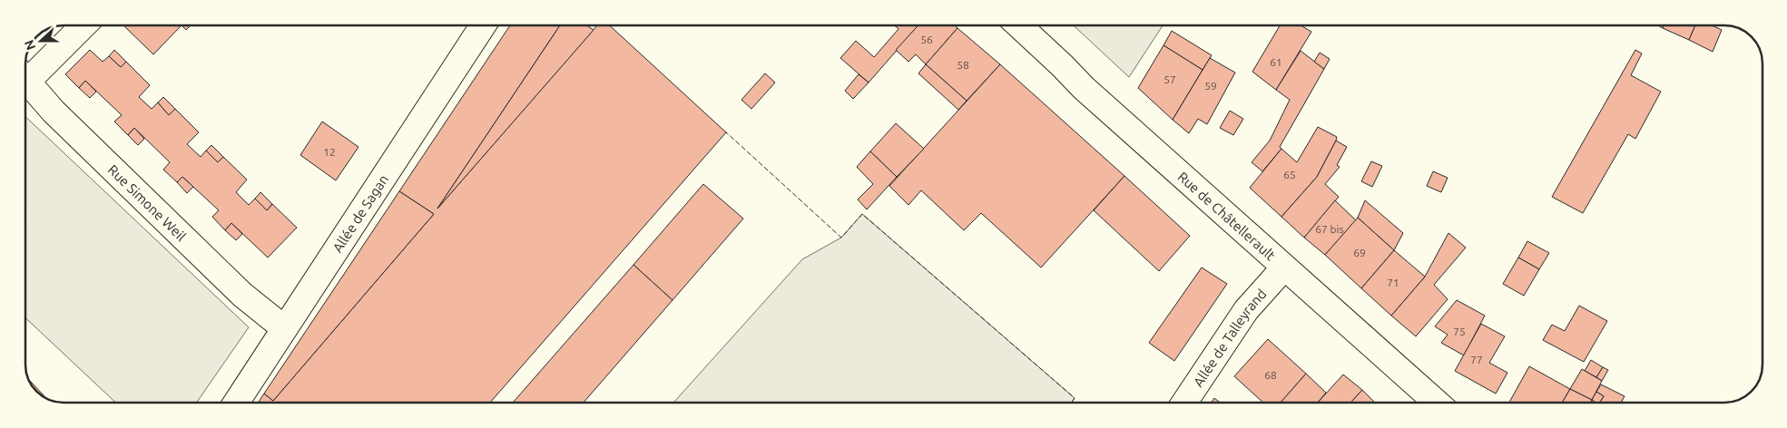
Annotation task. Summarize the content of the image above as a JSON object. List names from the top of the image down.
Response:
{
  "streets": {
    "street": [
      "Rue Simone Weil",
      "Allée de Sagan",
      "Rue de Châtellerault",
      "Allée de Talleyrand"
    ]
  },
  "crossings": [
    ["Rue Simone Weil", "Allée de Sagan"],
    ["Rue de Châtellerault", "Allée de Talleyrand"]
  ],
  "house_numbers": [
    "56",
    "61",
    "58",
    "57",
    "59",
    "12",
    "65",
    "67 bis",
    "69",
    "71",
    "75",
    "77",
    "68"
  ],
  "north": "left"
}
